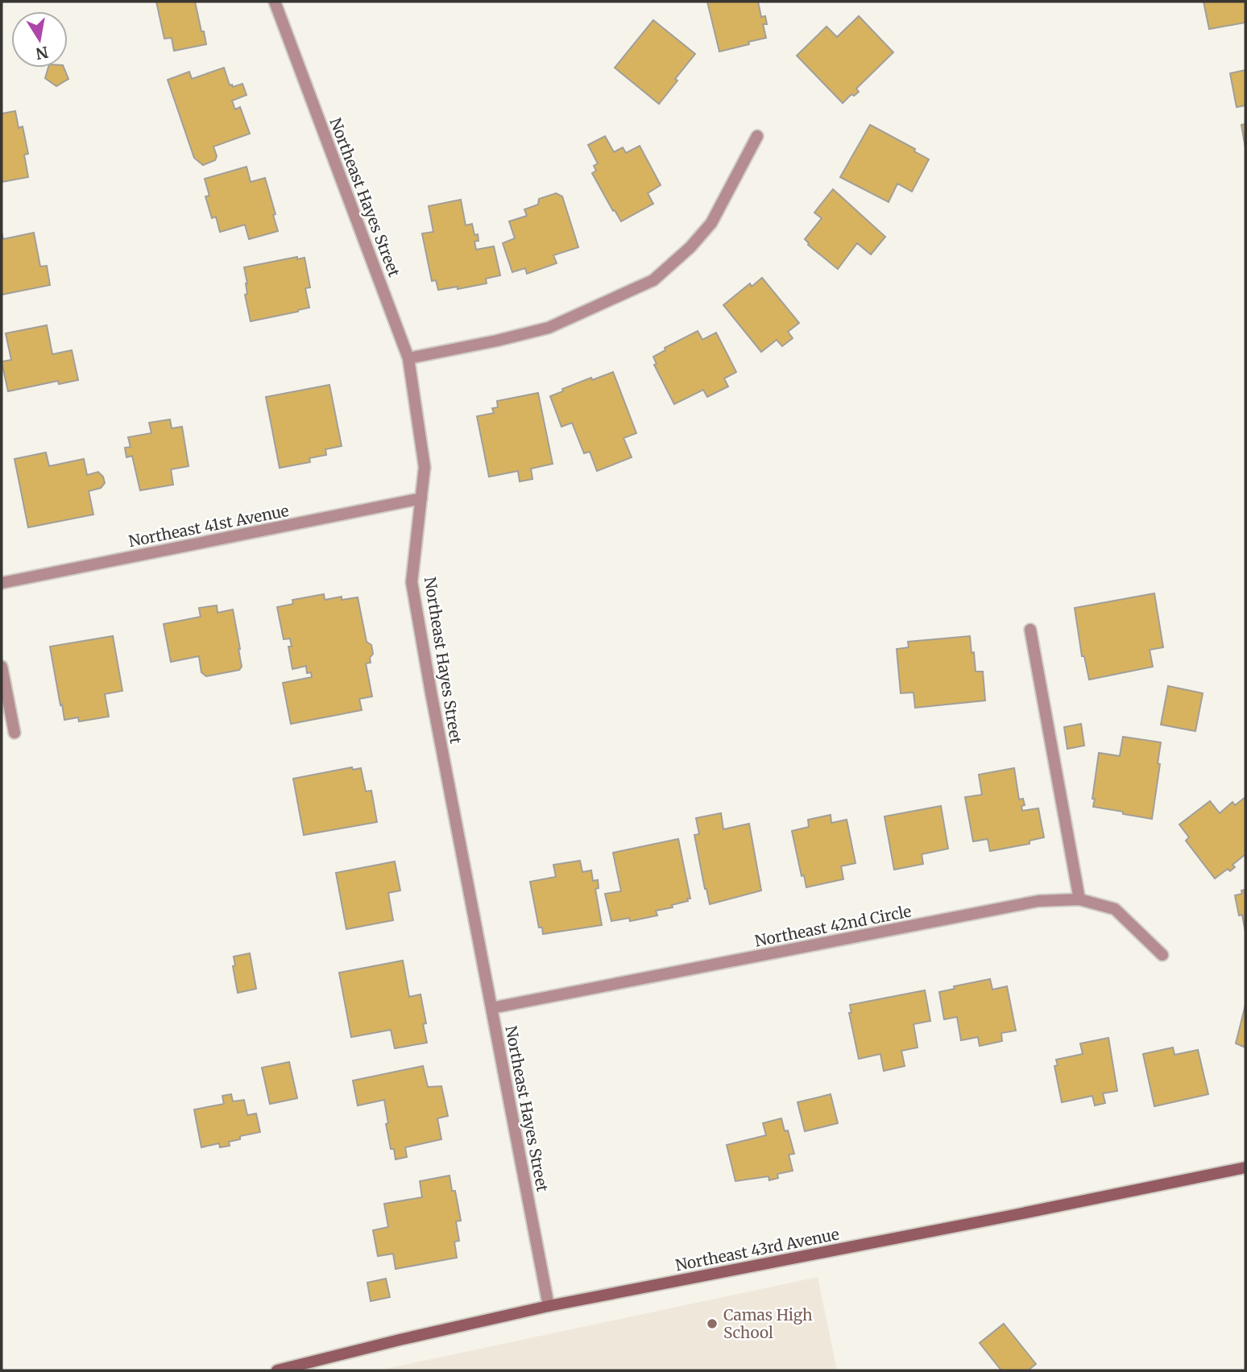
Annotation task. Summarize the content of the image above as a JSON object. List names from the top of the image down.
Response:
{
  "streets": {
    "street": [
      "Northeast Hayes Street",
      "Northeast 41st Avenue",
      "Northeast 42nd Circle",
      "Northeast 43rd Avenue"
    ]
  },
  "crossings": [
    ["Northeast Hayes Street", "Northeast 41st Avenue"],
    ["Northeast Hayes Street", "Northeast 42nd Circle"],
    ["Northeast Hayes Street", "Northeast 43rd Avenue"]
  ],
  "places": ["Camas High School"],
  "north": "bottom"
}
